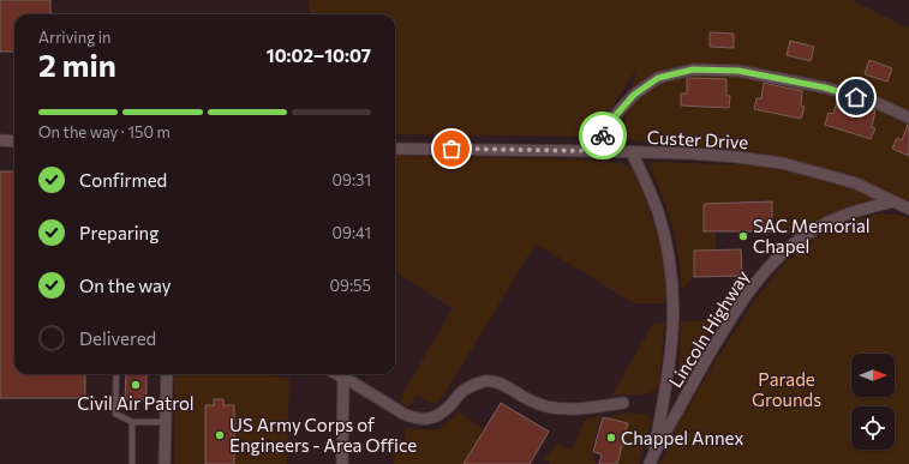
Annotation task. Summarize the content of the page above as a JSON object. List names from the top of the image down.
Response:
{
  "streets": {
    "street": ["Custer Drive", "Lincoln Highway"]
  },
  "crossings": [
    ["Custer Drive", "Lincoln Highway"]
  ],
  "parks": ["Parade Grounds"],
  "places": [
    "SAC Memorial Chapel",
    "Civil Air Patrol",
    "US Army Corps of Engineers - Area Office",
    "Chappel Annex"
  ],
  "north": "right",
  "page": {
    "heading": ["2 min", "Arriving in", "10:02–10:07"],
    "bar": "On the way · 150 m",
    "list": [
      ["Confirmed", "09:31"],
      ["Preparing", "09:41"],
      ["On the way", "09:55"],
      "Delivered"
    ]
  }
}
